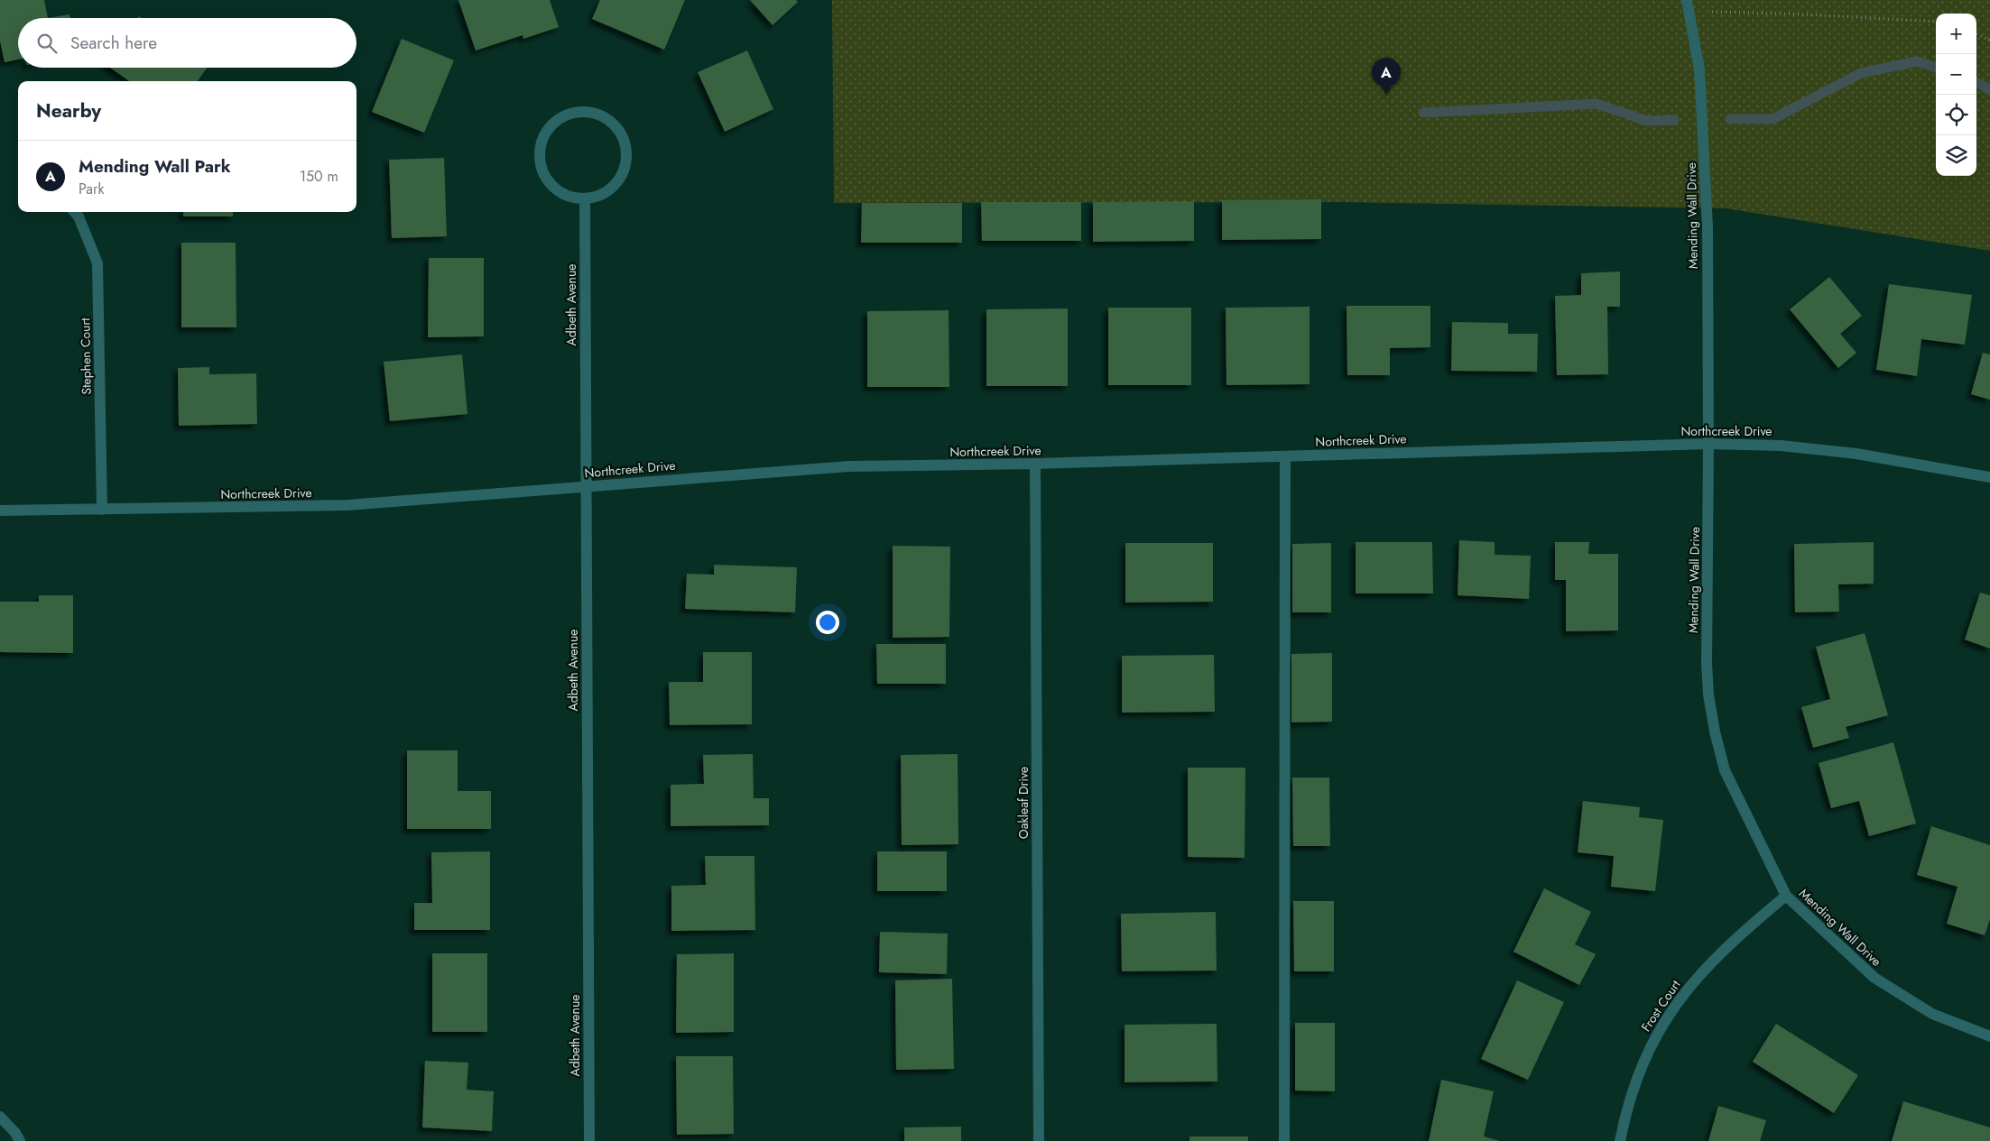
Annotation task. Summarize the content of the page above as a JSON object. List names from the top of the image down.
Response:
{
  "streets": {
    "street": [
      "Mending Wall Drive",
      "Adbeth Avenue",
      "Stephen Court",
      "Northcreek Drive",
      "Oakleaf Drive",
      "Frost Court"
    ]
  },
  "crossings": [
    ["Mending Wall Drive", "Northcreek Drive"],
    ["Mending Wall Drive", "Frost Court"],
    ["Adbeth Avenue", "Northcreek Drive"],
    ["Stephen Court", "Northcreek Drive"],
    ["Northcreek Drive", "Oakleaf Drive"]
  ],
  "page": {
    "map_buttons": ["+", "−"],
    "search": "Search here",
    "pins": "A",
    "heading": "Nearby",
    "list": [
      {
        "mark": "A",
        "name": "Mending Wall Park",
        "note": "Park",
        "value": "150 m"
      }
    ]
  }
}
